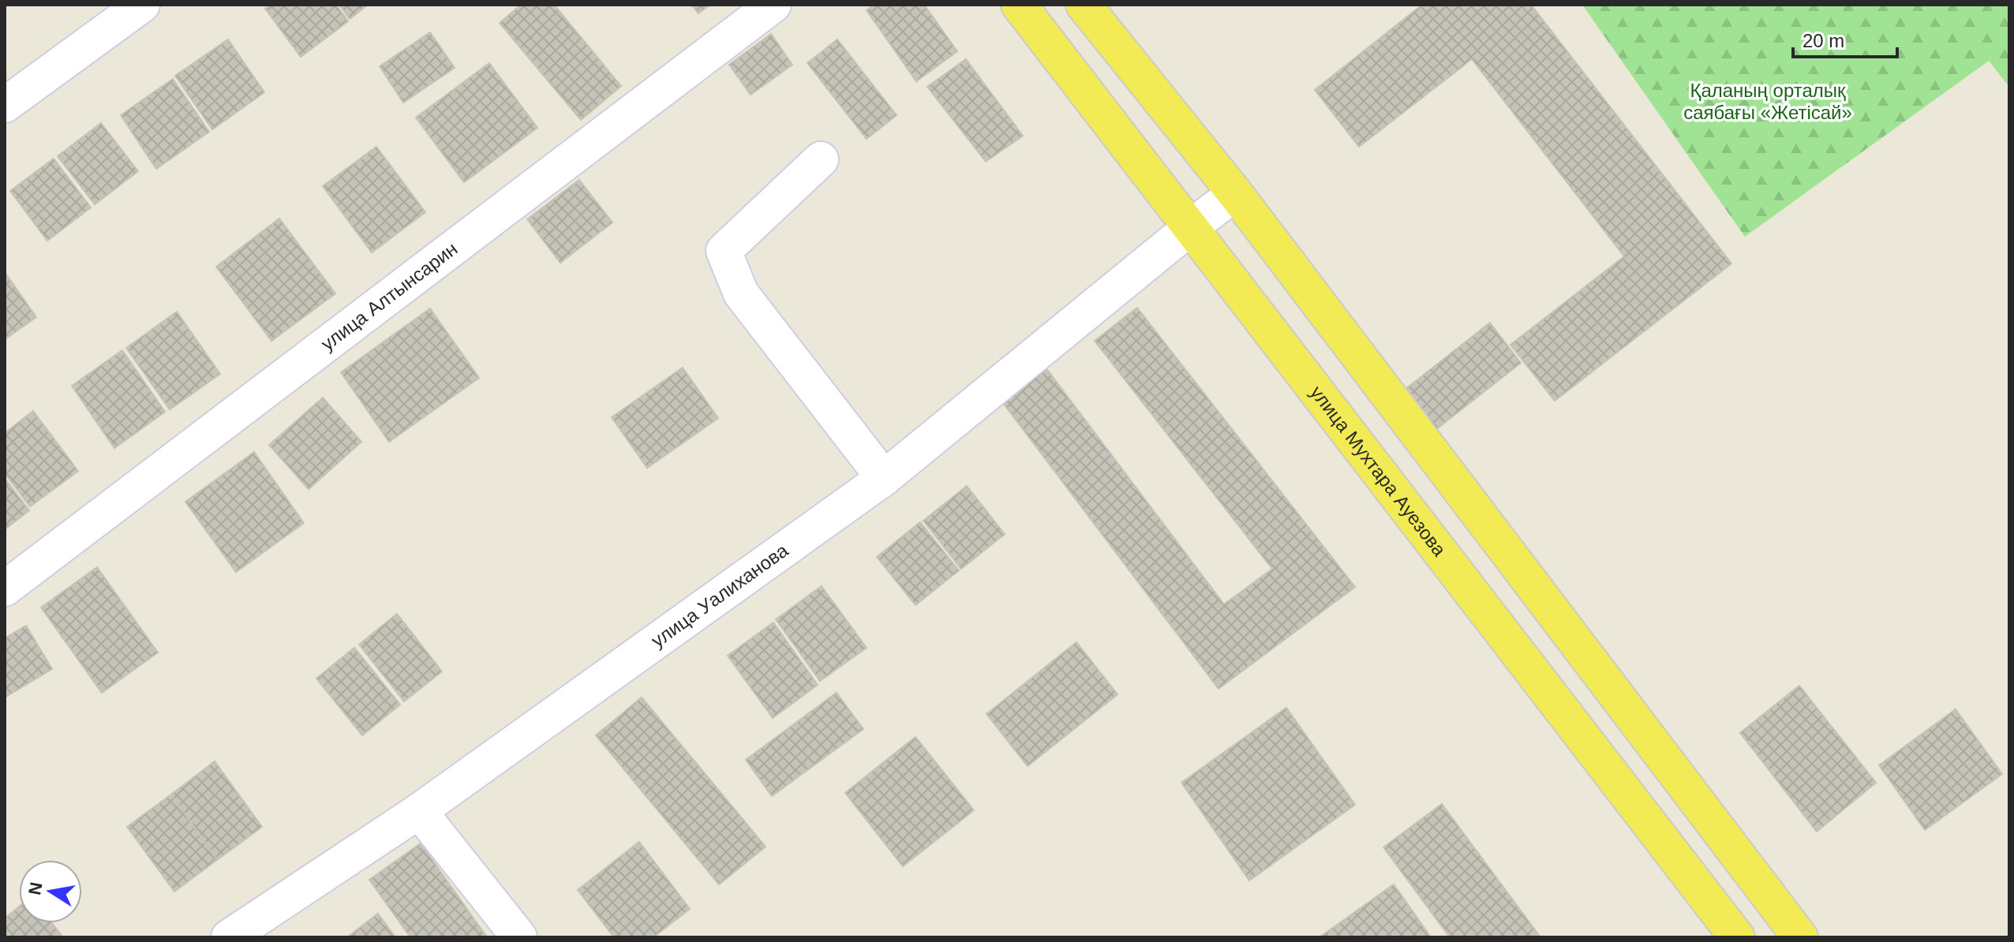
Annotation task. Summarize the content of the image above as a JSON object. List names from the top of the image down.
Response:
{
  "streets": {
    "main road": ["улица Мухтара Ауезова"],
    "street": ["улица Алтынсарин", "улица Уалиханова"]
  },
  "crossings": [
    ["улица Мухтара Ауезова", "улица Уалиханова"]
  ],
  "parks": ["Қаланың орталық саябағы «Жетісай»"],
  "scale_bar": "20 m",
  "north": "left"
}
